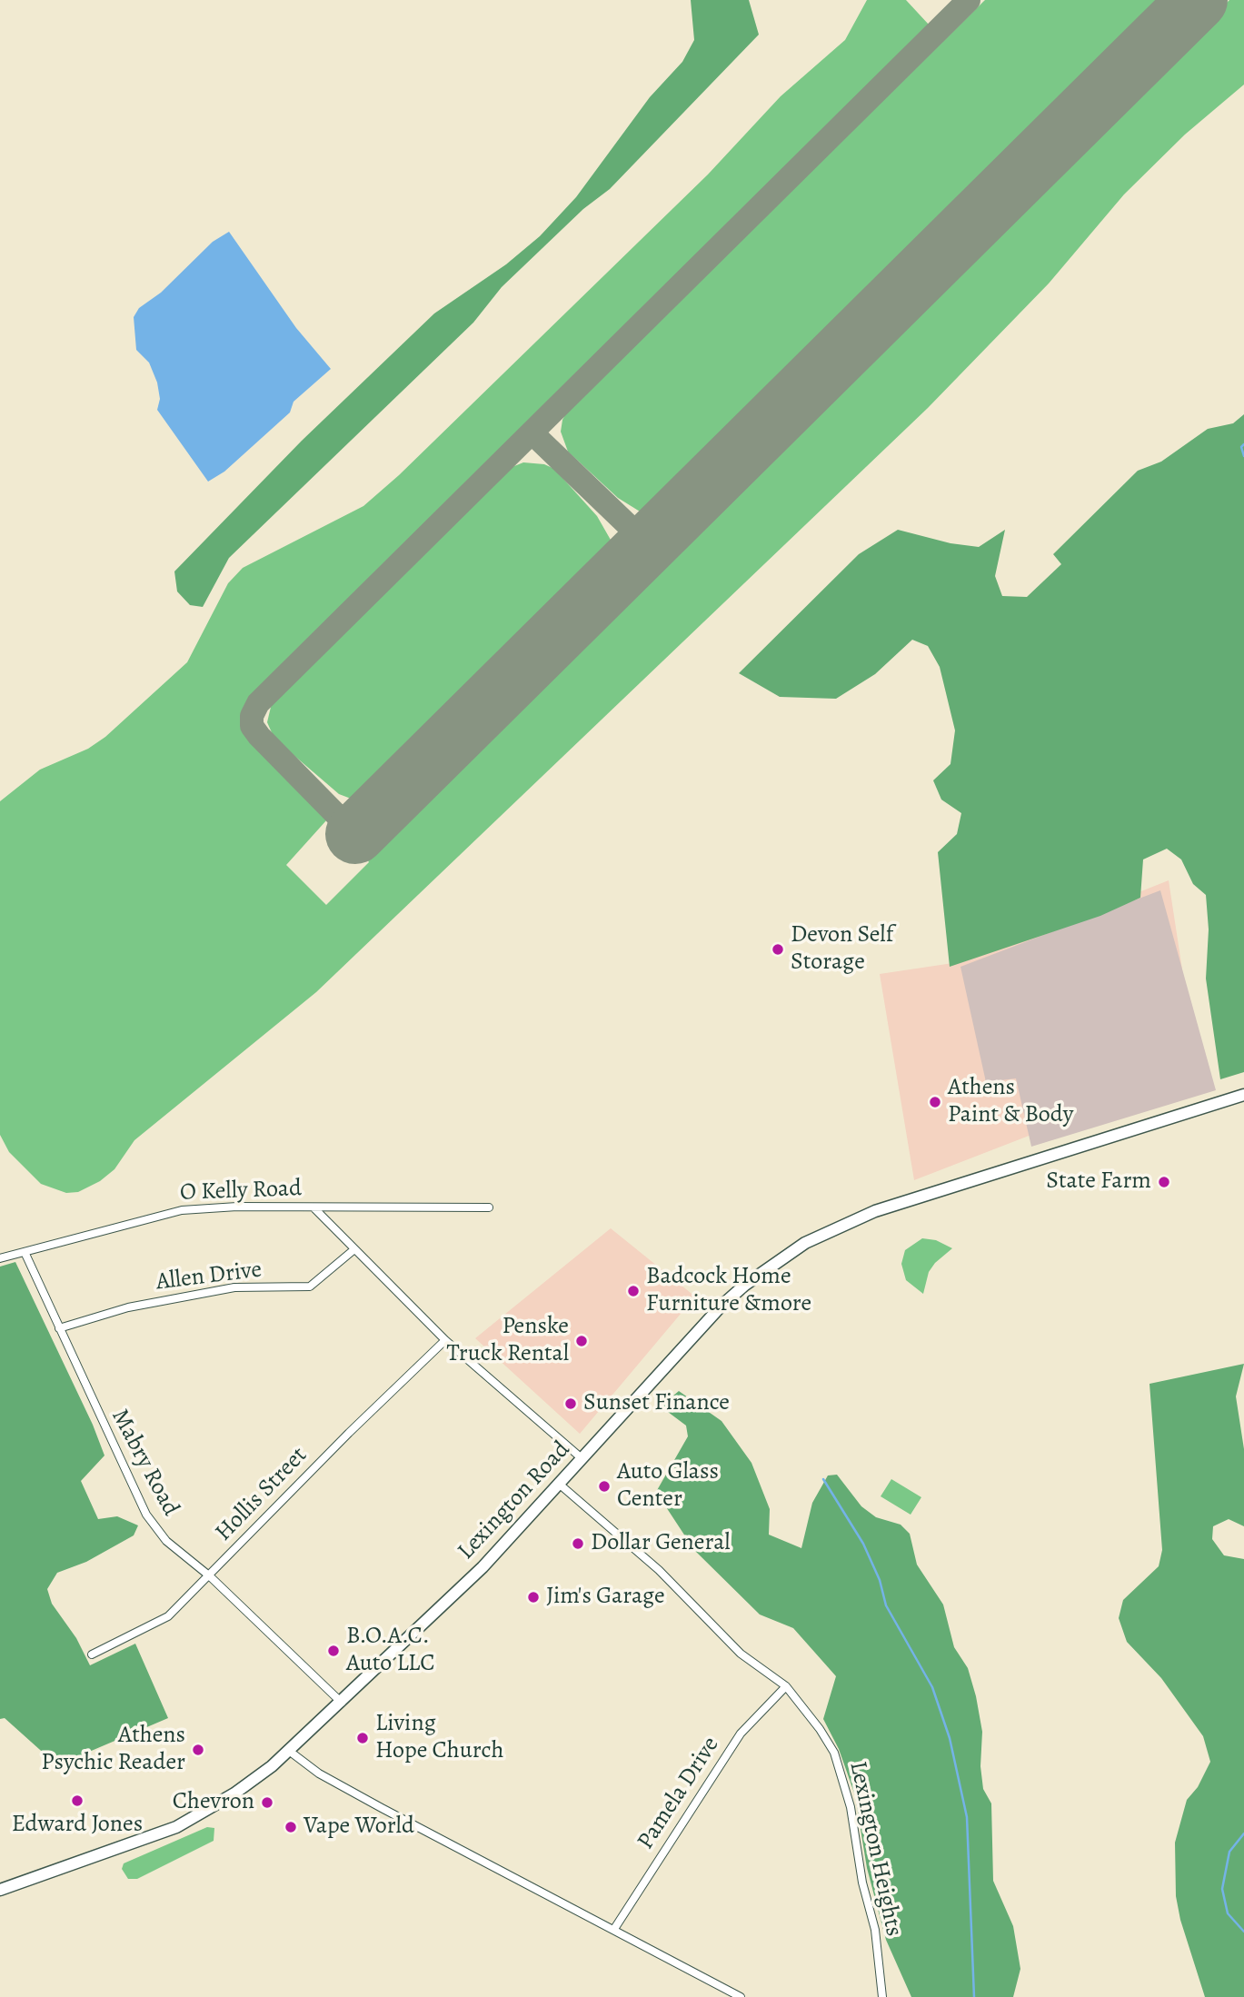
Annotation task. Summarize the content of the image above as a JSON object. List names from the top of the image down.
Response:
{
  "streets": {
    "highway": ["Lexington Road"],
    "street": [
      "O Kelly Road",
      "Allen Drive",
      "Mabry Road",
      "Hollis Street",
      "Pamela Drive",
      "Lexington Heights"
    ]
  },
  "crossings": [
    ["O Kelly Road", "Mabry Road"],
    ["Allen Drive", "Mabry Road"],
    ["Mabry Road", "Hollis Street"],
    ["Mabry Road", "Lexington Road"],
    ["Lexington Road", "Lexington Heights"],
    ["Pamela Drive", "Lexington Heights"]
  ],
  "places": [
    "Devon Self Storage",
    "Athens Paint & Body",
    "State Farm",
    "Badcock Home Furniture &more",
    "Penske Truck Rental",
    "Sunset Finance",
    "Auto Glass Center",
    "Dollar General",
    "Jim's Garage",
    "B.O.A.C. Auto LLC",
    "Living Hope Church",
    "Athens Psychic Reader",
    "Edward Jones",
    "Chevron",
    "Vape World"
  ]
}
